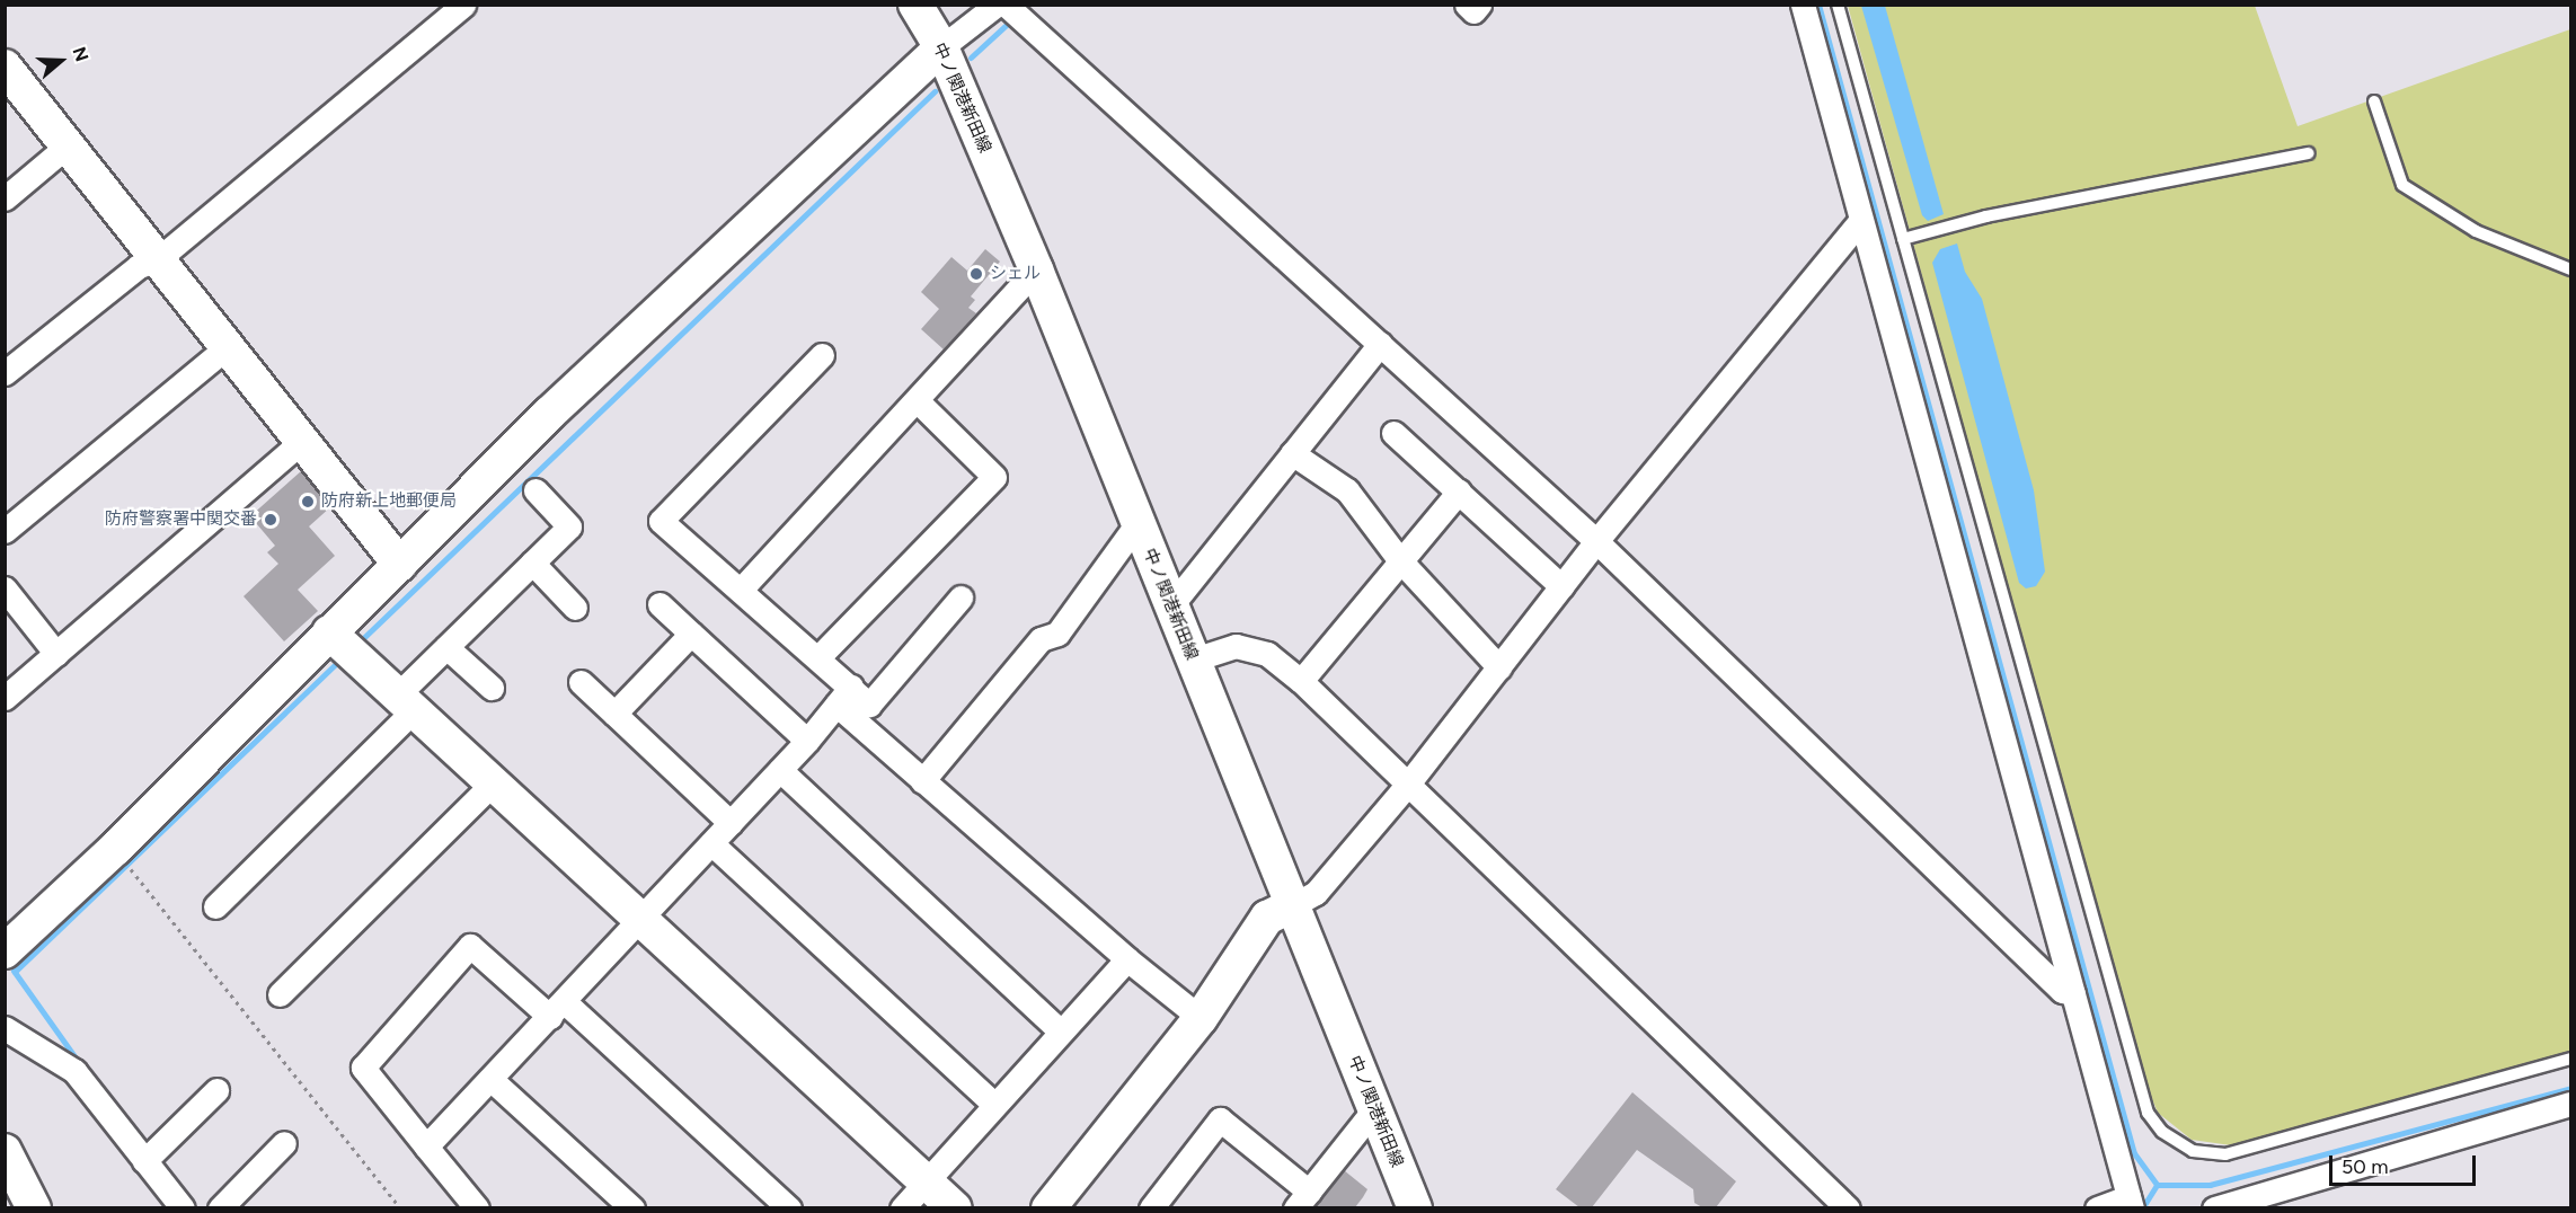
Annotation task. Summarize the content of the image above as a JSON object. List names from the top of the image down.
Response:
{
  "streets": {
    "street": ["中ノ関港新田線"]
  },
  "places": ["シェル", "防府新上地郵便局", "防府警察署中関交番"],
  "scale_bar": "50 m",
  "north": "right"
}
